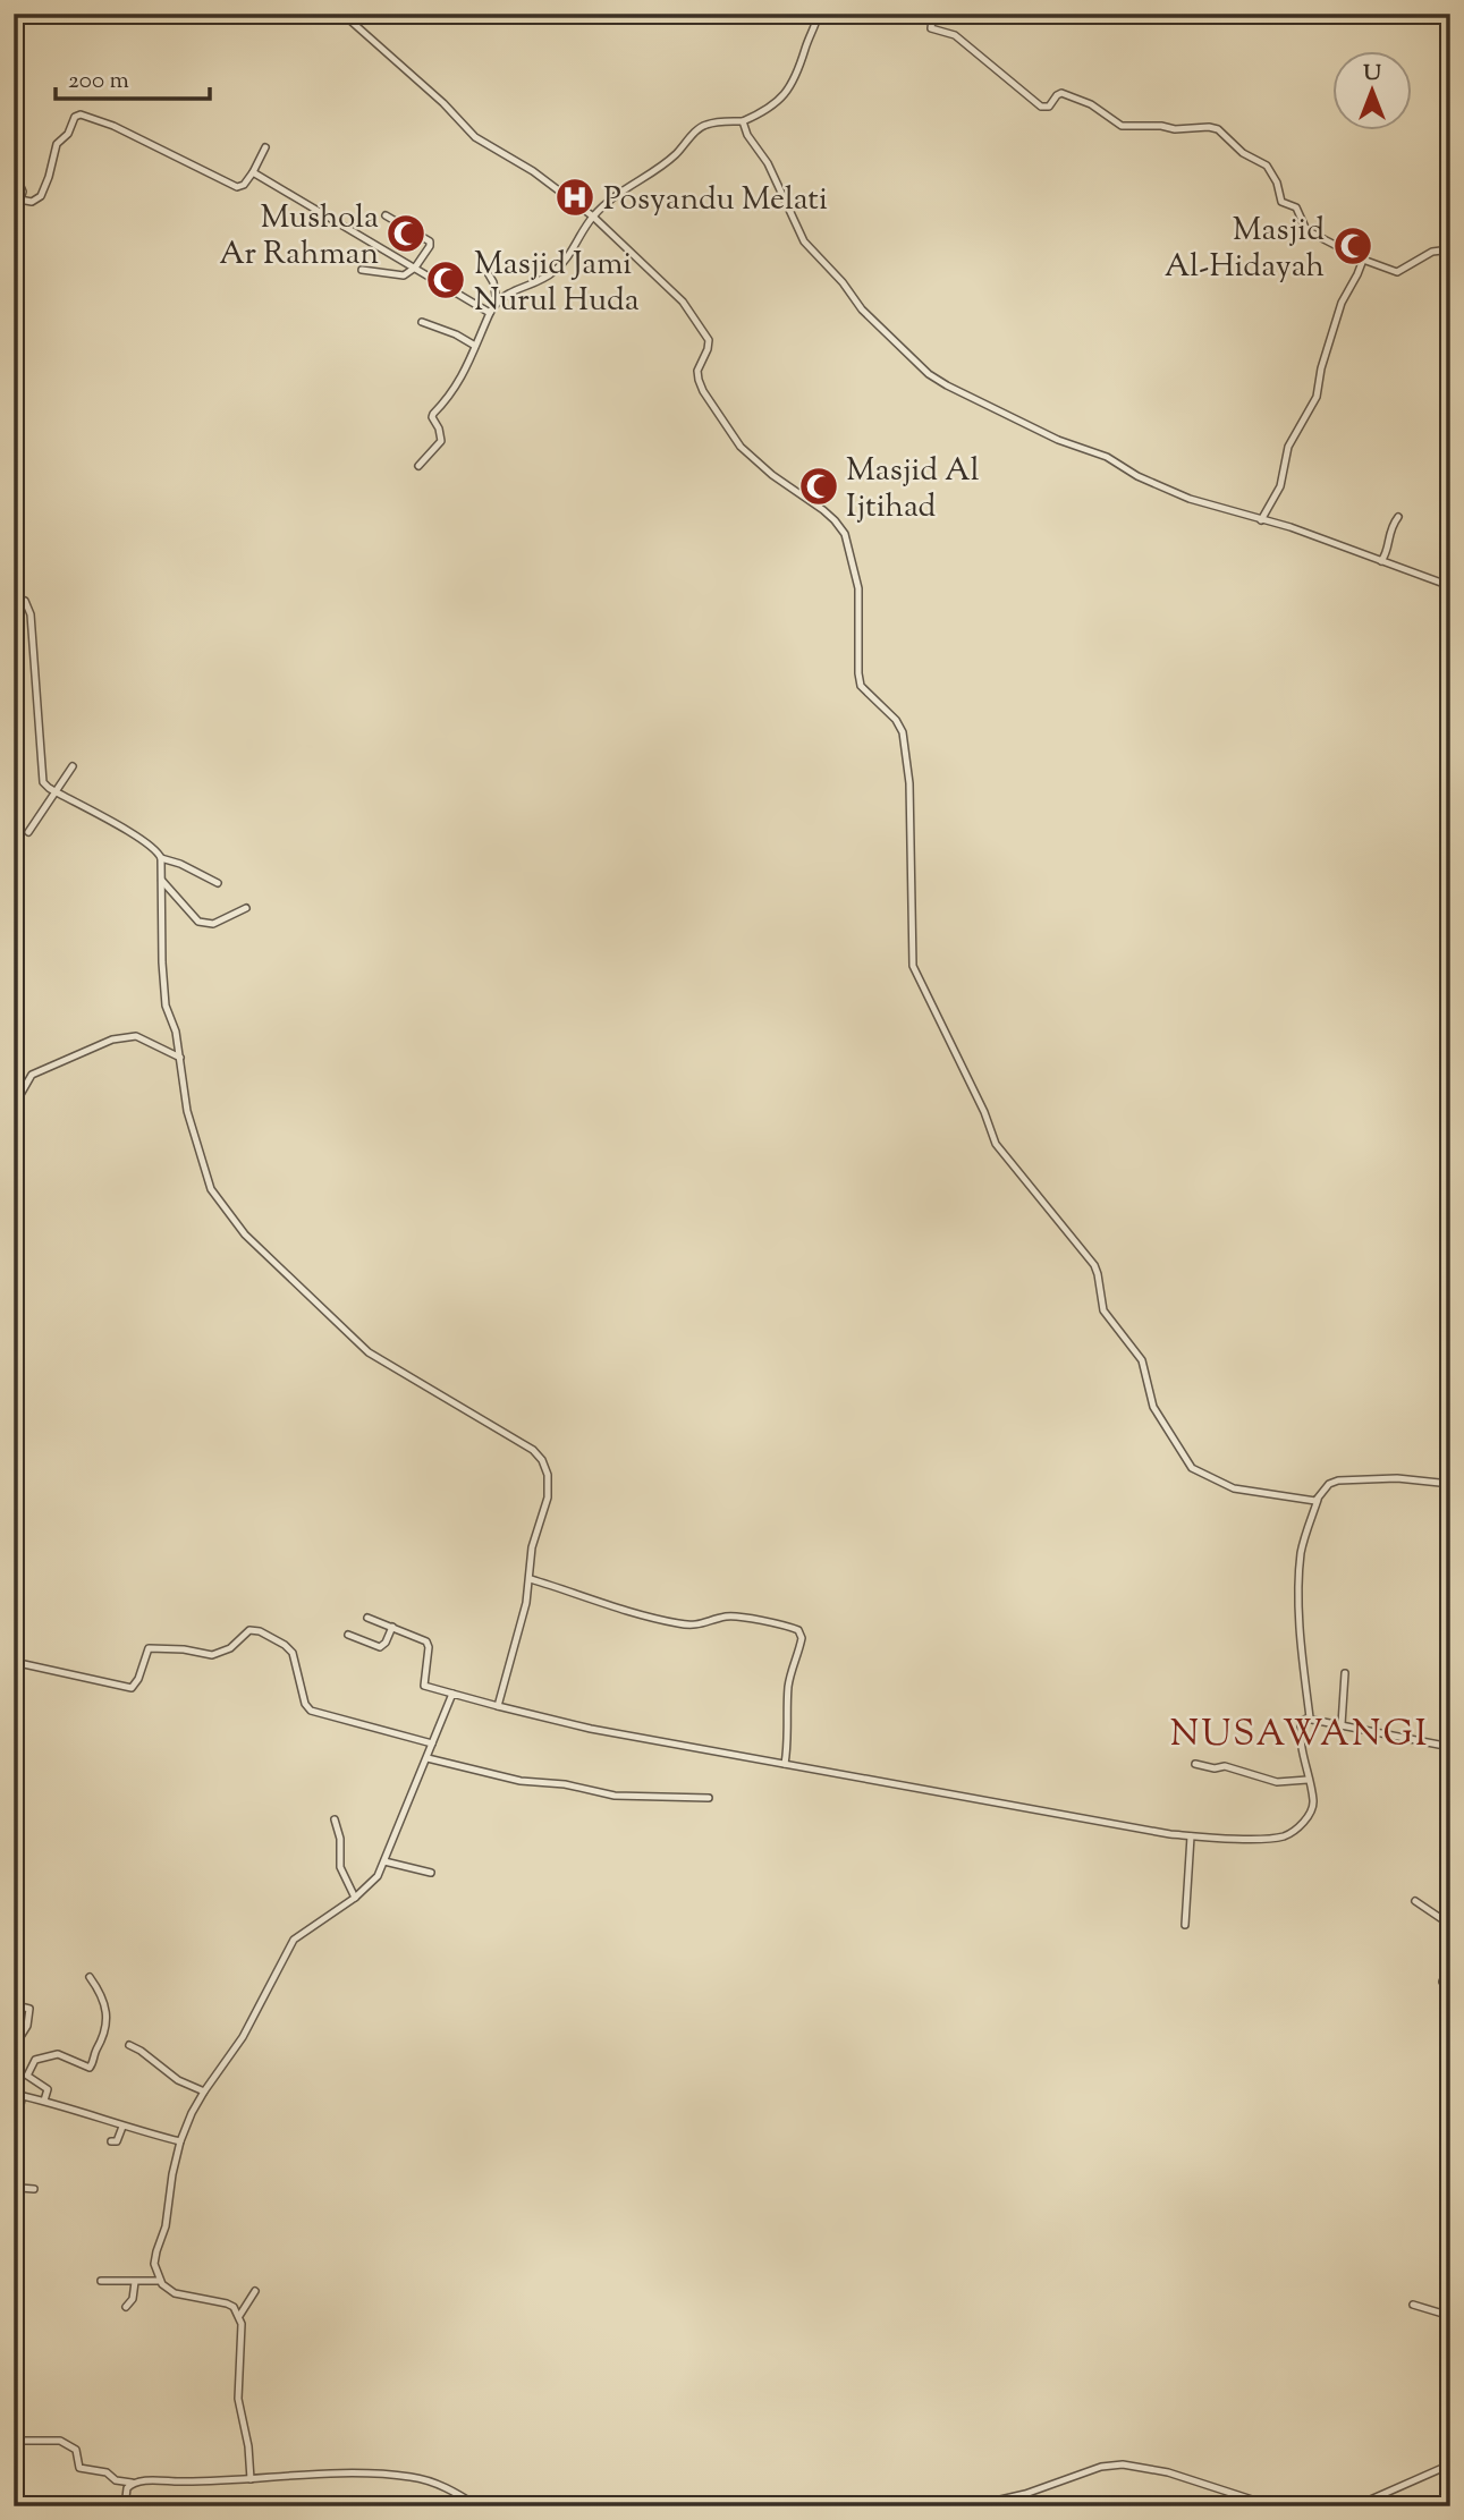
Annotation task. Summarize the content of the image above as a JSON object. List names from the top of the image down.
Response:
{
  "districts": ["NUSAWANGI"],
  "places": {
    "hospital": ["Posyandu Melati"],
    "mosque": [
      "Mushola Ar Rahman",
      "Masjid Al-Hidayah",
      "Masjid Jami Nurul Huda",
      "Masjid Al Ijtihad"
    ]
  },
  "scale_bar": "200 m",
  "north": "top"
}
